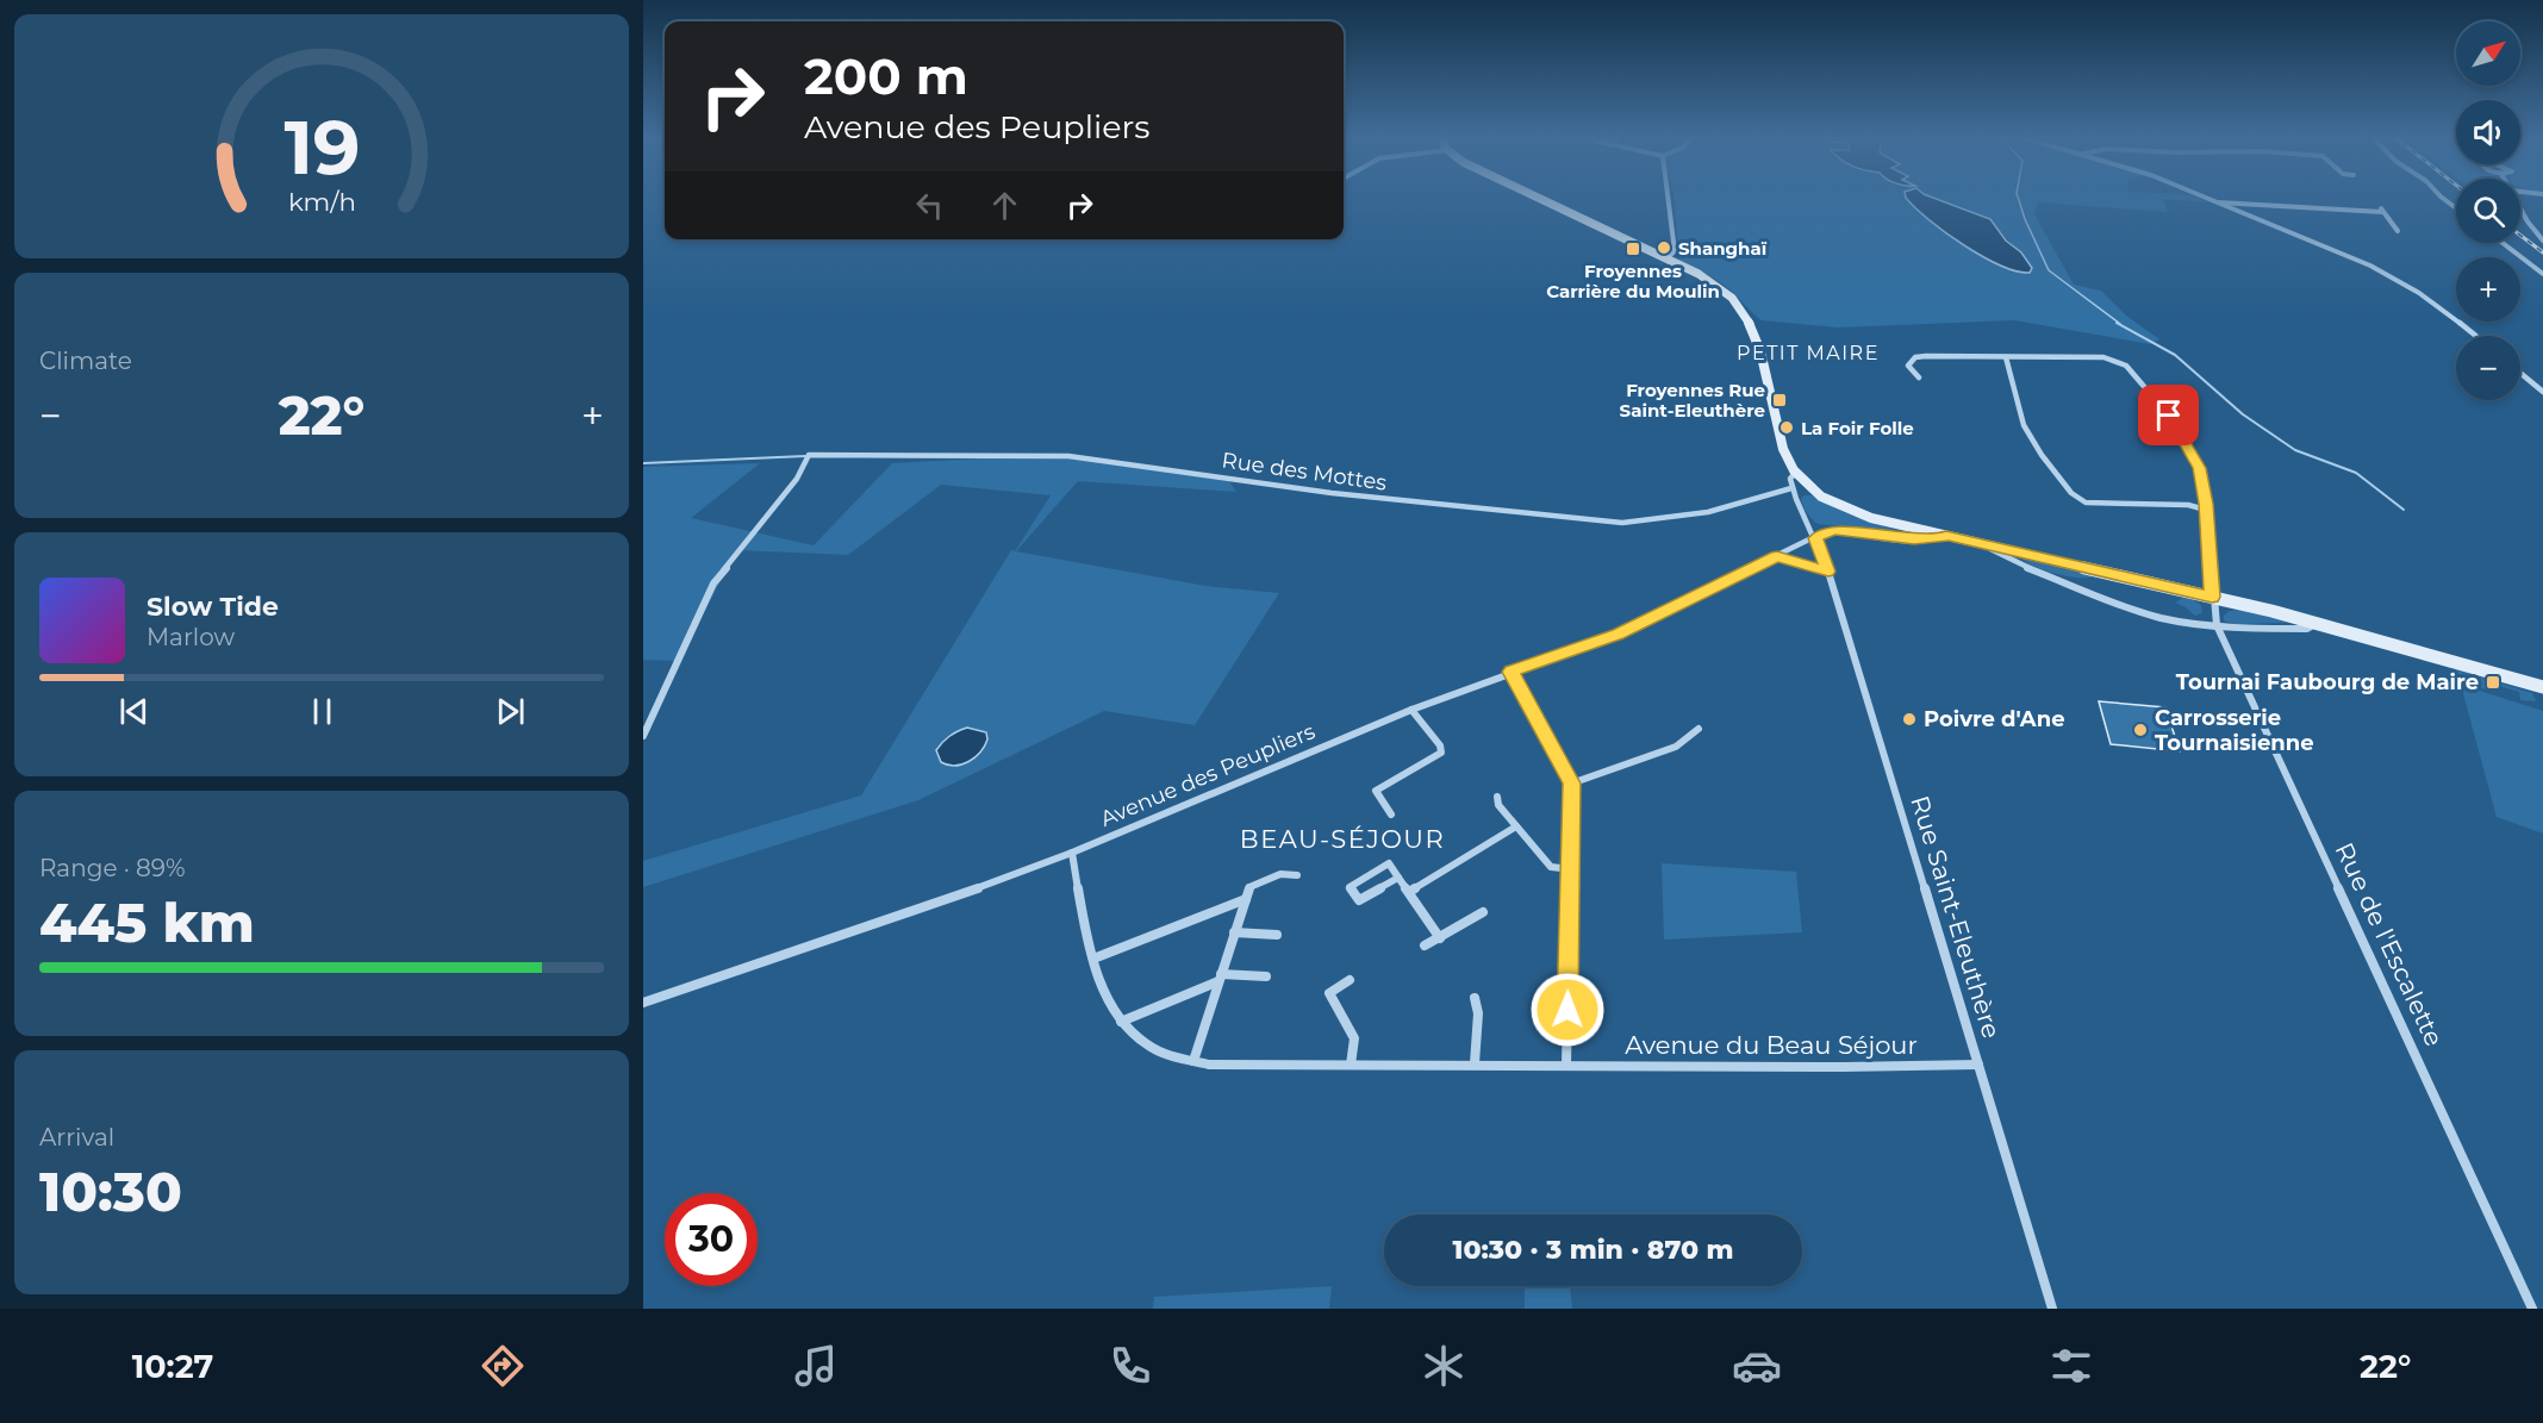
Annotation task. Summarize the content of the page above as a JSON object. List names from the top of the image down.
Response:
{
  "streets": {
    "street": [
      "Rue des Mottes",
      "Avenue des Peupliers",
      "Rue Saint-Eleuthère",
      "Rue de l'Escalette",
      "Avenue du Beau Séjour"
    ]
  },
  "crossings": [
    ["Rue des Mottes", "Rue Saint-Eleuthère"],
    ["Avenue des Peupliers", "Rue Saint-Eleuthère"],
    ["Avenue des Peupliers", "Avenue du Beau Séjour"],
    ["Rue Saint-Eleuthère", "Avenue du Beau Séjour"]
  ],
  "districts": ["PETIT MAIRE", "BEAU-SÉJOUR"],
  "places": {
    "other": [
      "Shanghaï",
      "La Foir Folle",
      "Poivre d'Ane",
      "Carrosserie Tournaisienne"
    ],
    "transit": ["Froyennes Carrière du Moulin", "Froyennes Rue Saint-Eleuthère", "Tournai Faubourg de Maire"]
  },
  "north": "top right",
  "page": {
    "map_buttons": ["+", "−"],
    "turn": ["200 m", "Avenue des Peupliers"],
    "tile": [
      "Climate",
      ["Range · 89%", "445 km"],
      ["Arrival", "10:30"]
    ],
    "heat": ["−", "22°", "+"],
    "song": ["Slow Tide", "Marlow"],
    "limit": "30",
    "trip": "10:30 · 3 min · 870 m",
    "tabs": ["10:27", "22°"],
    "gauge": ["19", "km/h"]
  }
}
